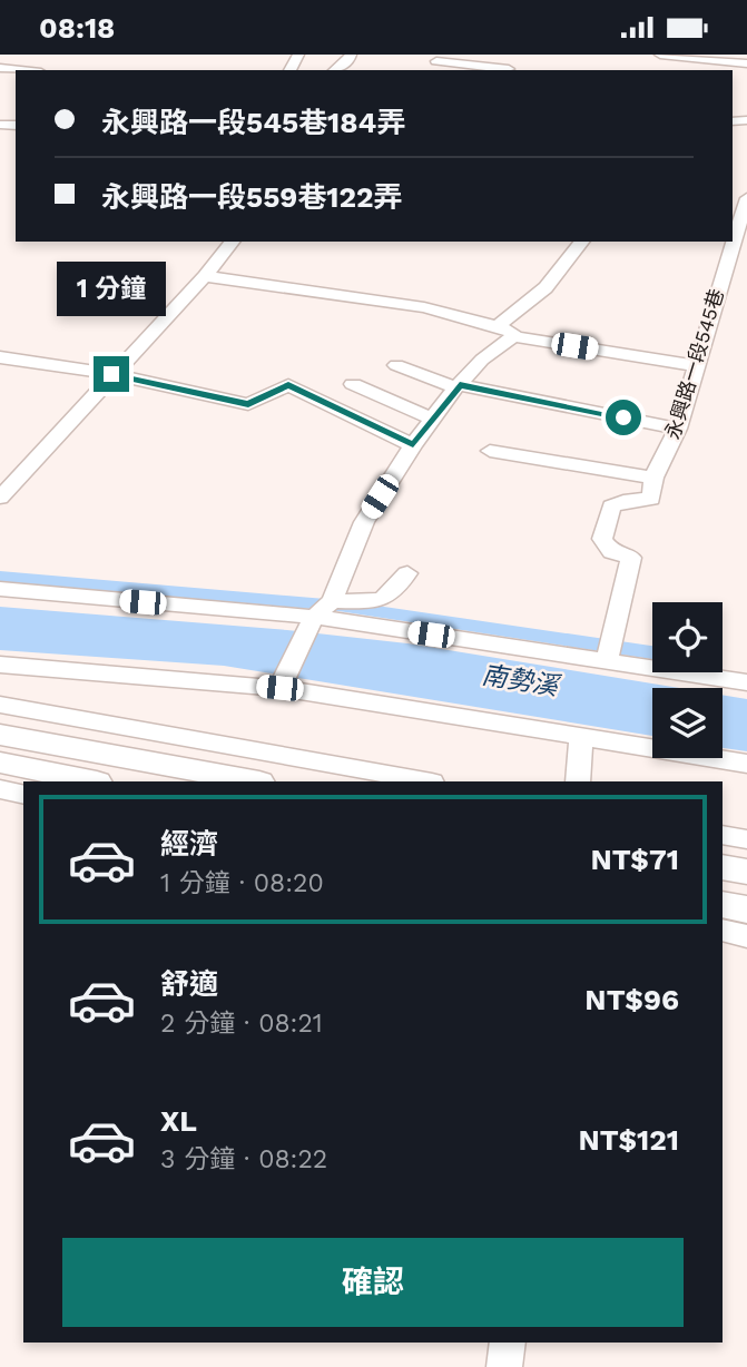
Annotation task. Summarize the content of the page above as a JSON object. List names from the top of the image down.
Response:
{
  "streets": {
    "street": ["永興路一段545巷"]
  },
  "water": ["南勢溪"],
  "page": {
    "status": "08:18",
    "banner": ["永興路一段545巷184弄", "永興路一段559巷122弄"],
    "bubble": "1 分鐘",
    "list": [
      {
        "name": "經濟",
        "note": "1 分鐘 · 08:20",
        "value": "NT$71"
      },
      {
        "name": "舒適",
        "note": "2 分鐘 · 08:21",
        "value": "NT$96"
      },
      {
        "name": "XL",
        "note": "3 分鐘 · 08:22",
        "value": "NT$121"
      }
    ],
    "buttons": "確認"
  }
}
